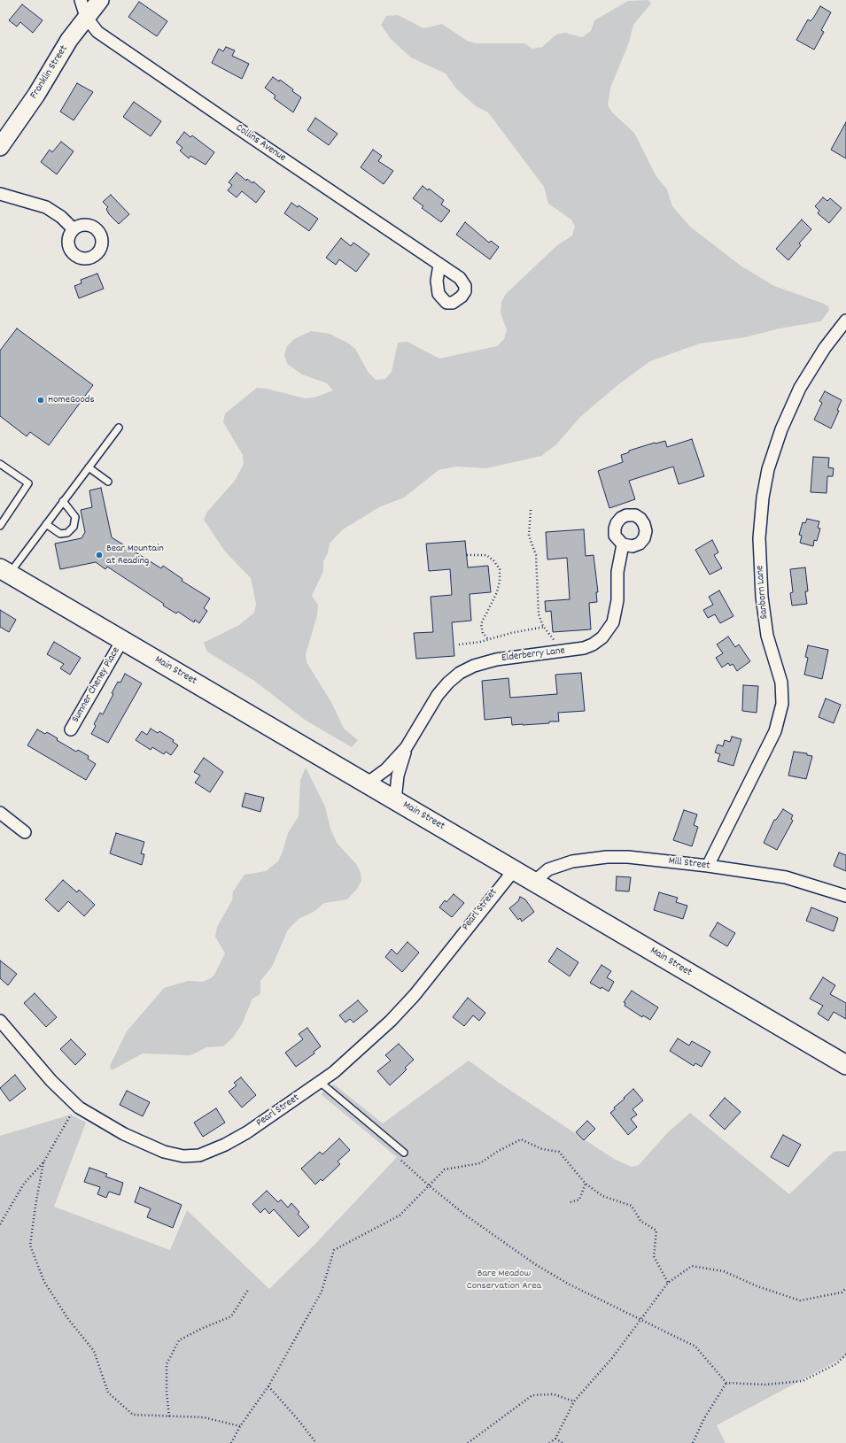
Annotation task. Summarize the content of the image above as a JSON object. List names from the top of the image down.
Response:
{
  "streets": {
    "main road": ["Franklin Street", "Main Street"],
    "street": [
      "Collins Avenue",
      "Sanborn Lane",
      "Elderberry Lane",
      "Sumner Cheney Place",
      "Mill Street",
      "Pearl Street"
    ]
  },
  "crossings": [
    ["Franklin Street", "Collins Avenue"],
    ["Sanborn Lane", "Mill Street"],
    ["Elderberry Lane", "Main Street"],
    ["Main Street", "Sumner Cheney Place"],
    ["Main Street", "Mill Street"],
    ["Main Street", "Pearl Street"]
  ],
  "parks": ["Bare Meadow Conservation Area"],
  "places": ["HomeGoods", "Bear Mountain at Reading"]
}
